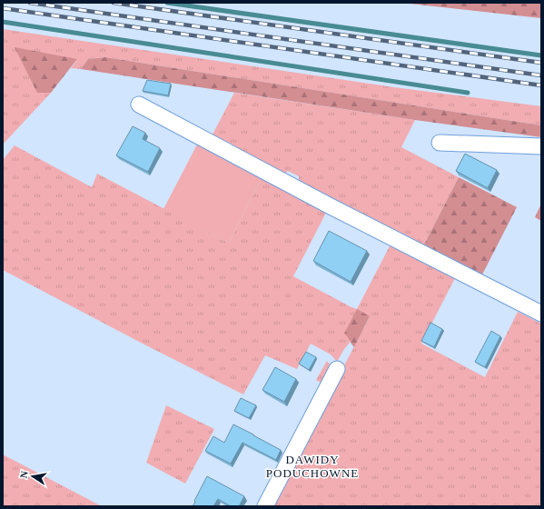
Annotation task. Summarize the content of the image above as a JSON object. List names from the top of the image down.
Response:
{
  "districts": ["DAWIDY PODUCHOWNE"],
  "north": "left"
}
